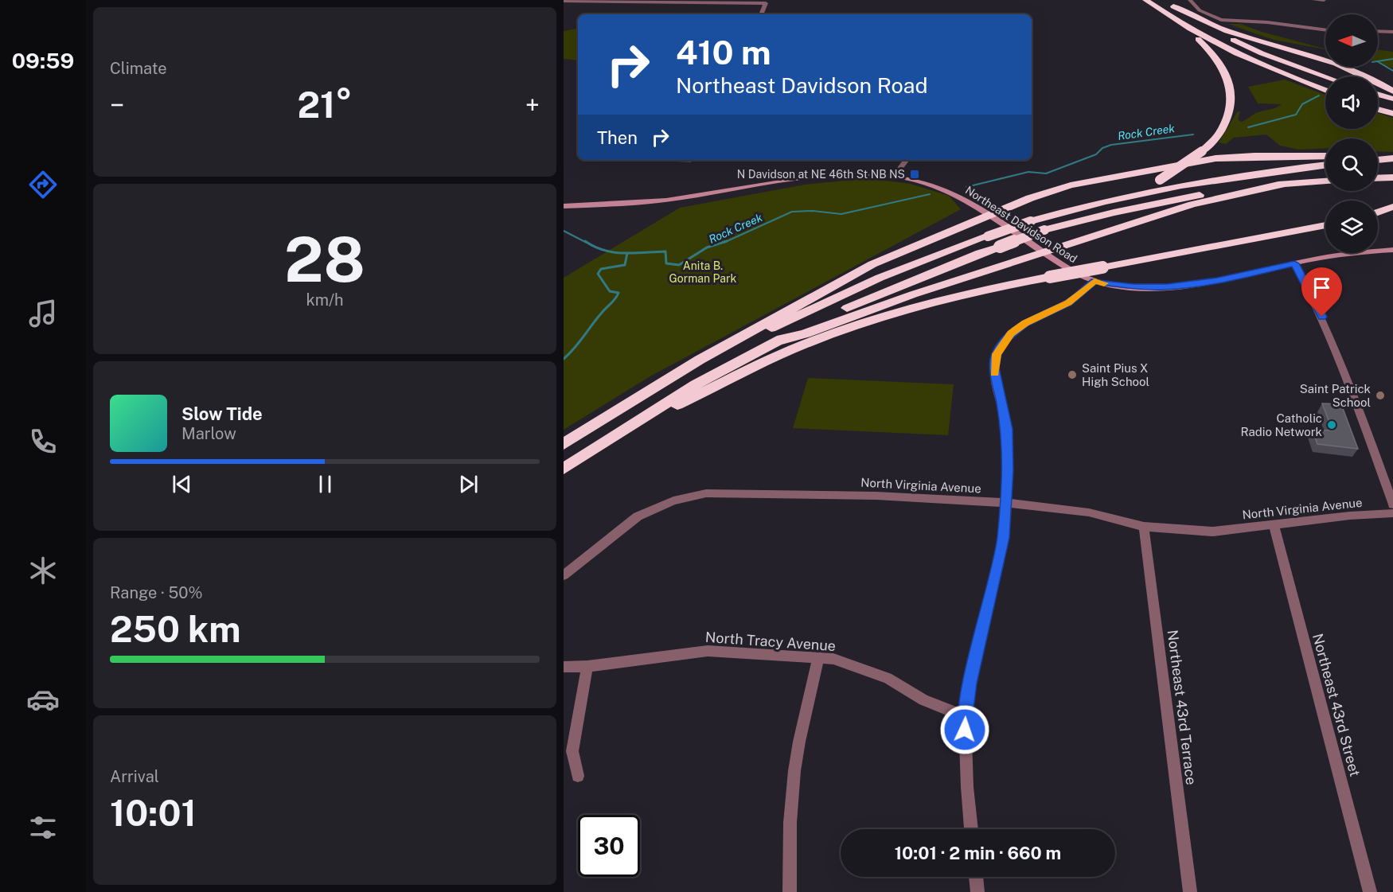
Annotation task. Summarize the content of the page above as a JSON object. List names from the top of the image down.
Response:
{
  "streets": {
    "street": [
      "Northeast Davidson Road",
      "North Virginia Avenue",
      "North Tracy Avenue",
      "Northeast 43rd Street",
      "Northeast 43rd Terrace"
    ]
  },
  "crossings": [
    ["North Virginia Avenue", "Northeast 43rd Street"],
    ["North Virginia Avenue", "Northeast 43rd Terrace"]
  ],
  "water": ["Rock Creek"],
  "parks": ["Anita B. Gorman Park"],
  "places": {
    "transit": ["N Davidson at NE 46th St NB NS"],
    "other": ["Saint Pius X High School", "Saint Patrick School", "Catholic Radio Network"]
  },
  "north": "left",
  "page": {
    "tabs": "09:59",
    "tile": [
      "Climate",
      ["28", "km/h"],
      ["Range · 50%", "250 km"],
      ["Arrival", "10:01"]
    ],
    "turn": ["410 m", "Northeast Davidson Road"],
    "heat": ["−", "21°", "+"],
    "then": "Then",
    "song": ["Slow Tide", "Marlow"],
    "limit": "30",
    "trip": "10:01 · 2 min · 660 m"
  }
}
